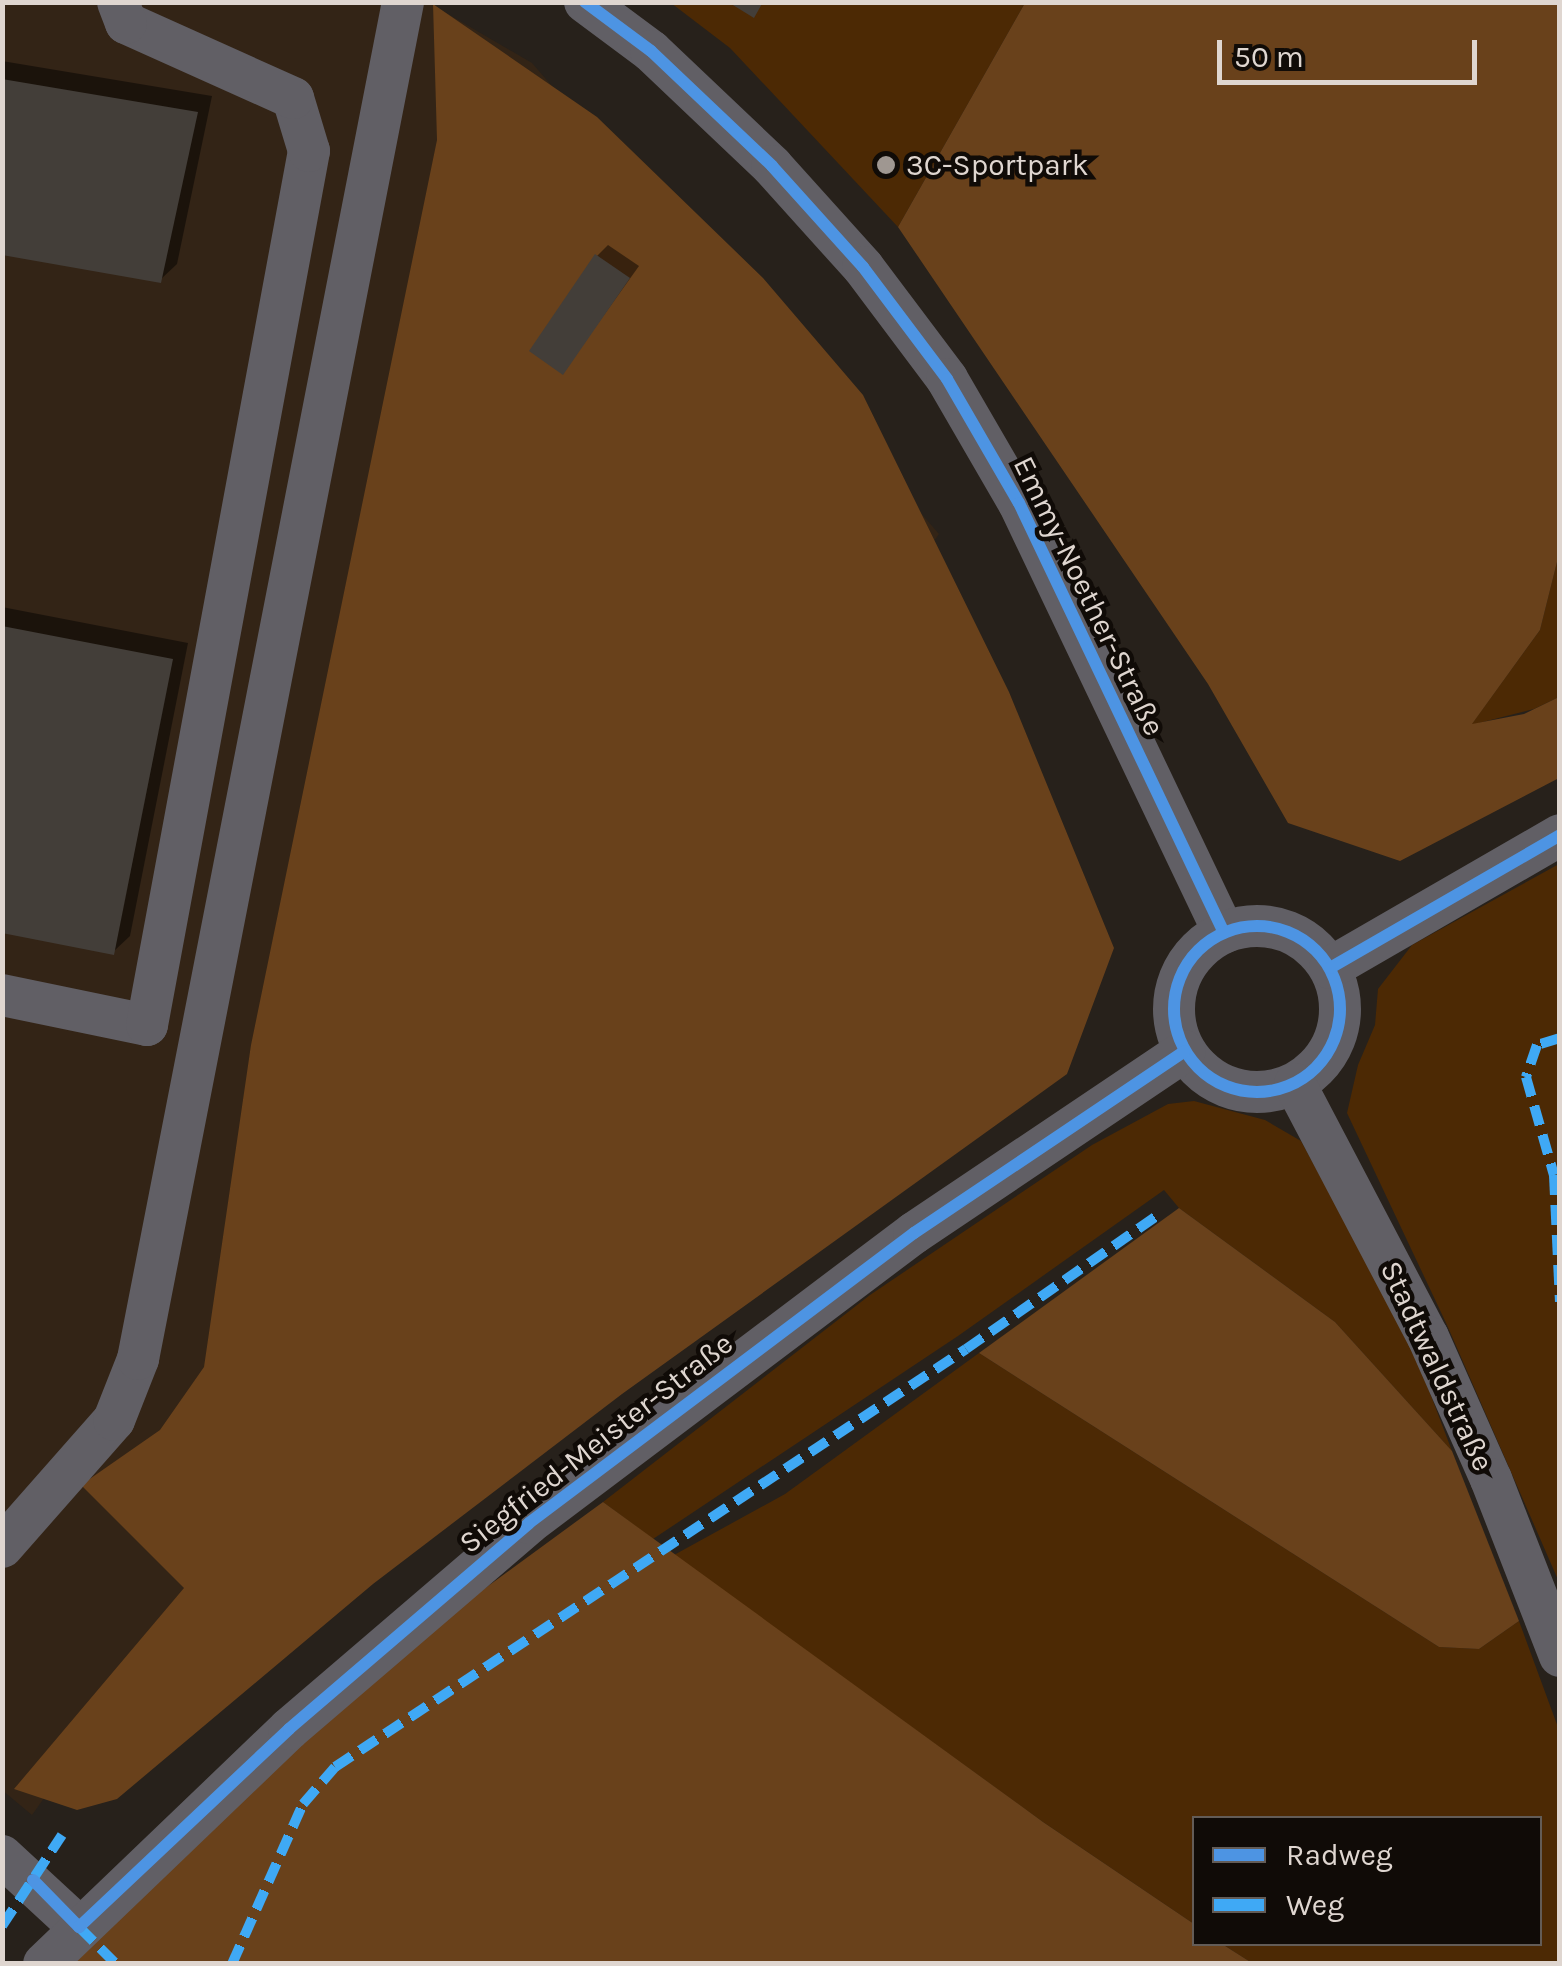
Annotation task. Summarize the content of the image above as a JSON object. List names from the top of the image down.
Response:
{
  "streets": {
    "street": ["Emmy-Noether-Straße", "Stadtwaldstraße", "Siegfried-Meister-Straße"]
  },
  "crossings": [
    ["Emmy-Noether-Straße", "Stadtwaldstraße"],
    ["Emmy-Noether-Straße", "Siegfried-Meister-Straße"],
    ["Stadtwaldstraße", "Siegfried-Meister-Straße"]
  ],
  "places": ["3C-Sportpark"],
  "legend": ["Radweg", "Weg"],
  "scale_bar": "50 m"
}
